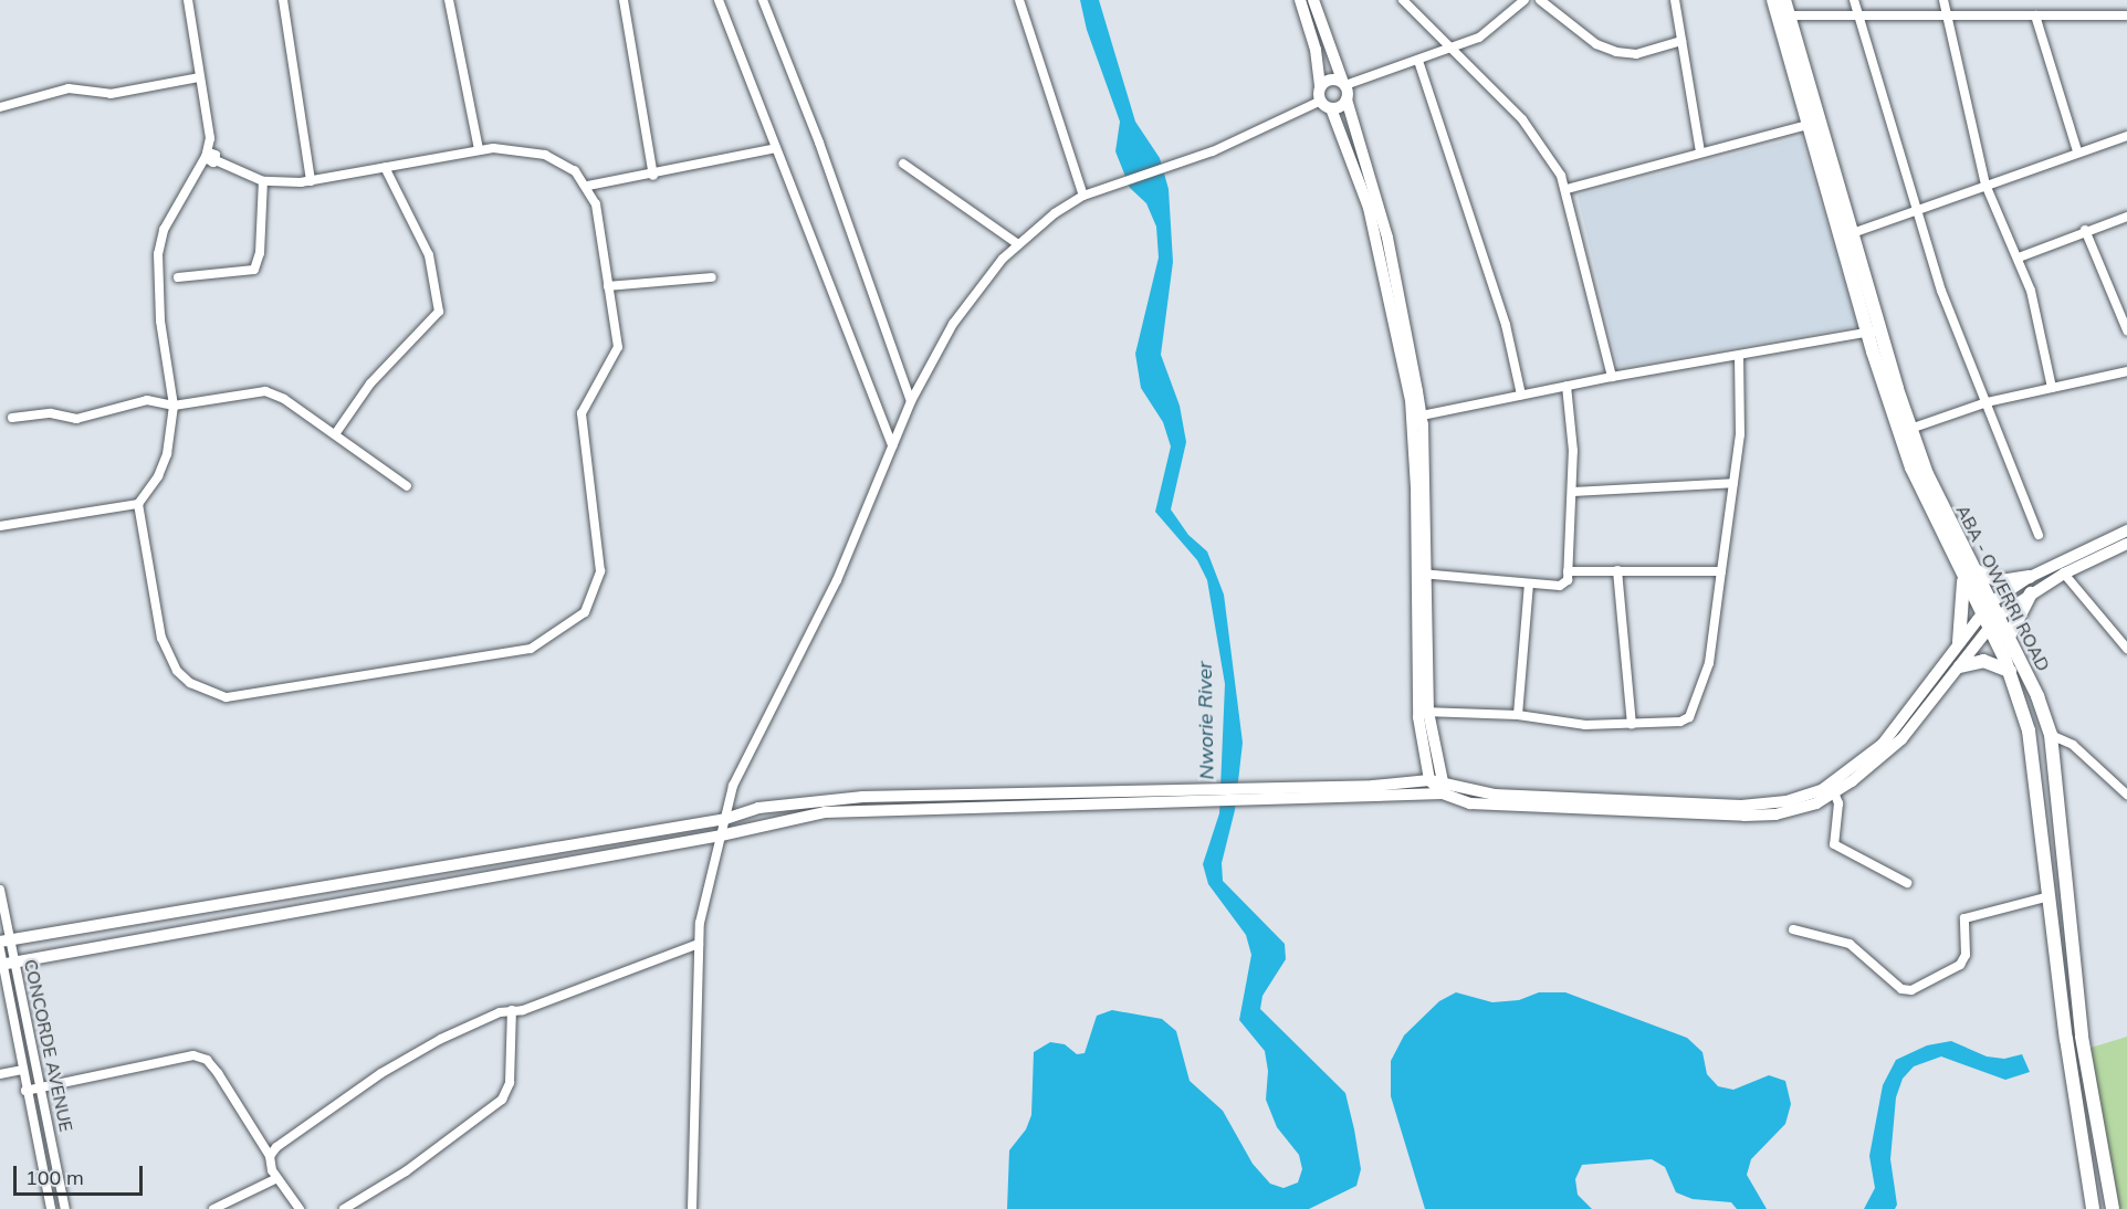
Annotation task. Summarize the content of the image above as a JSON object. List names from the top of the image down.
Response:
{
  "streets": {
    "highway": ["ABA - OWERRI ROAD"],
    "street": ["CONCORDE AVENUE"]
  },
  "water": ["Nworie River"],
  "scale_bar": "100 m"
}
